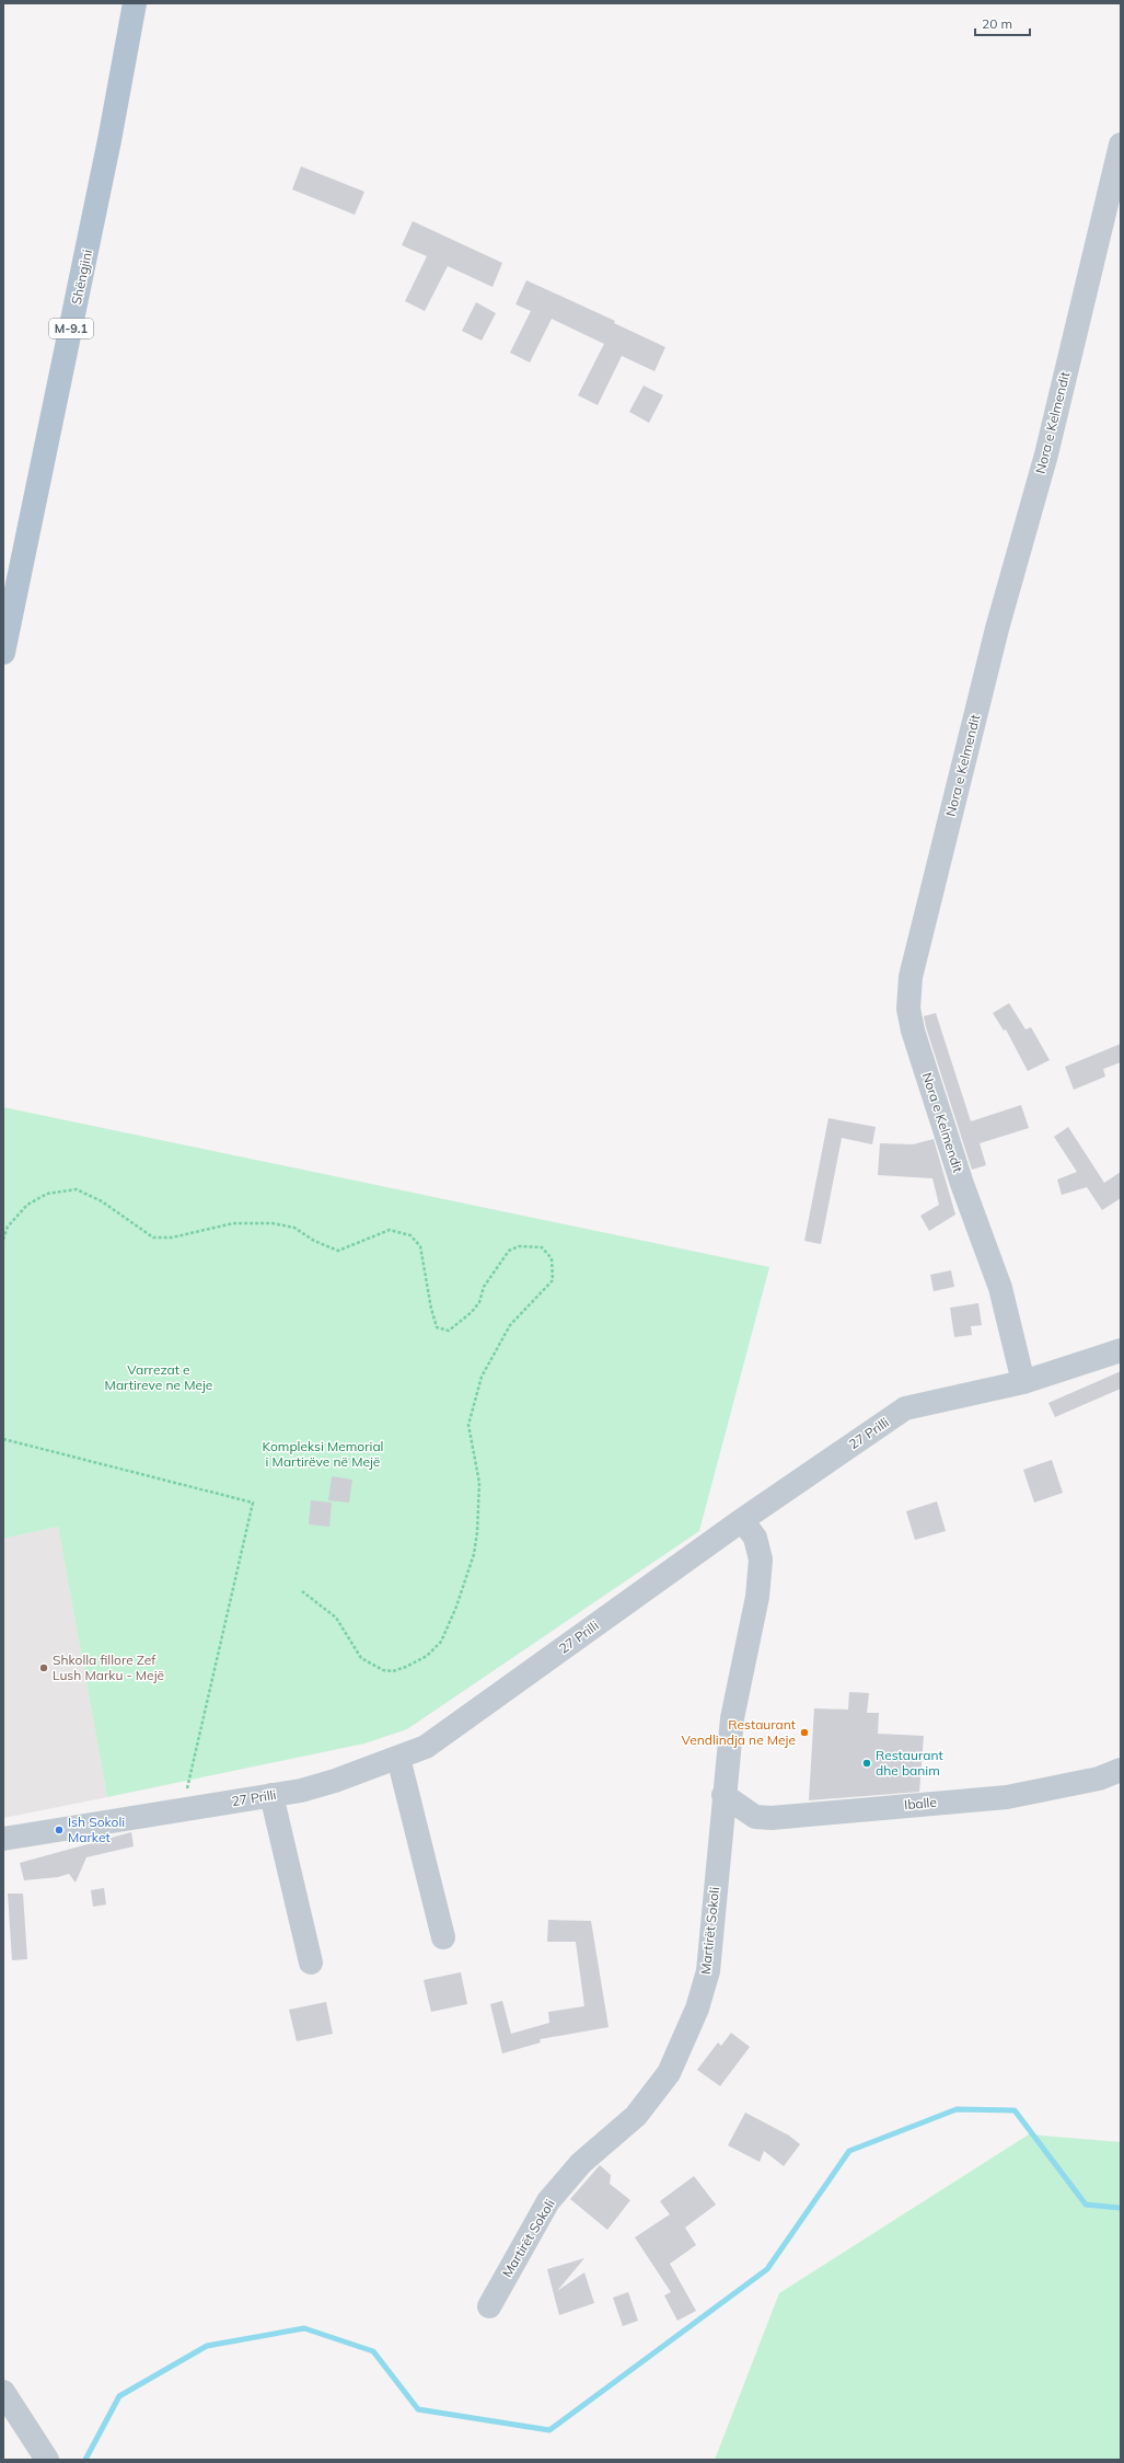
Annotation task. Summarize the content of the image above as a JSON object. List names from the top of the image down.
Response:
{
  "streets": {
    "main road": ["Shëngjini", "M-9.1"],
    "street": [
      "Nora e Kelmendit",
      "27 Prilli",
      "Iballe",
      "Martirët Sokoli"
    ]
  },
  "crossings": [
    ["Nora e Kelmendit", "27 Prilli"],
    ["27 Prilli", "Martirët Sokoli"],
    ["Iballe", "Martirët Sokoli"]
  ],
  "parks": ["Varrezat e Martireve ne Meje", "Kompleksi Memorial i Martirëve në Mejë"],
  "places": [
    "Shkolla fillore Zef Lush Marku - Mejë",
    "Restaurant Vendlindja ne Meje",
    "Restaurant dhe banim",
    "Ish Sokoli Market"
  ],
  "scale_bar": "20 m"
}
